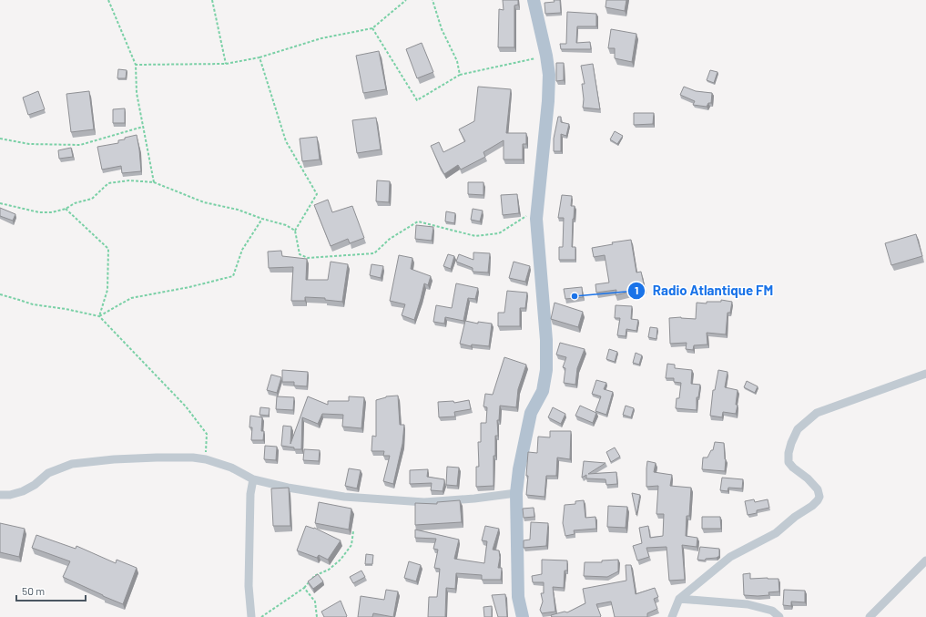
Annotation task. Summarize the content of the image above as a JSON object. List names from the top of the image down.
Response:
{
  "places": ["Radio Atlantique FM"],
  "scale_bar": "50 m"
}
